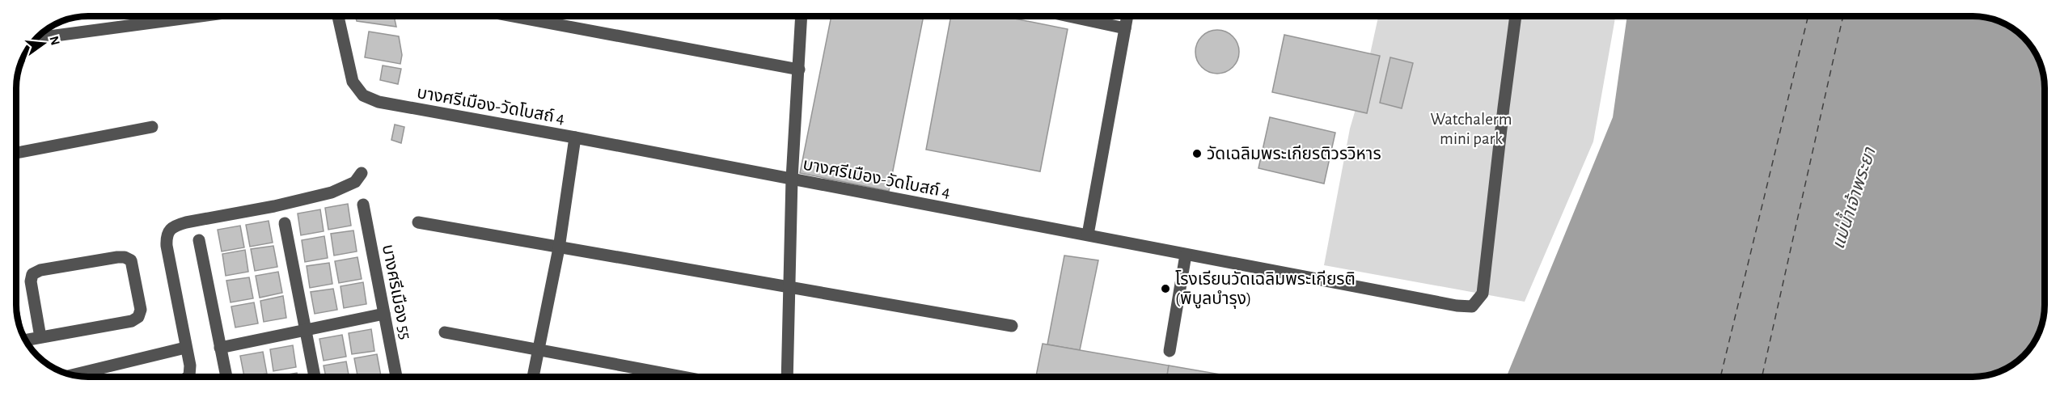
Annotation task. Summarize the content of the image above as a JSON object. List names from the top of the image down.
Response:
{
  "streets": {
    "street": ["บางศรีเมือง-วัดโบสถ์ 4", "บางศรีเมือง 55"]
  },
  "water": ["แม่น้ำเจ้าพระยา"],
  "parks": ["Watchalerm mini park"],
  "places": ["วัดเฉลิมพระเกียรติวรวิหาร", "โรงเรียนวัดเฉลิมพระเกียรติ (พิบูลบำรุง)"],
  "north": "right"
}
